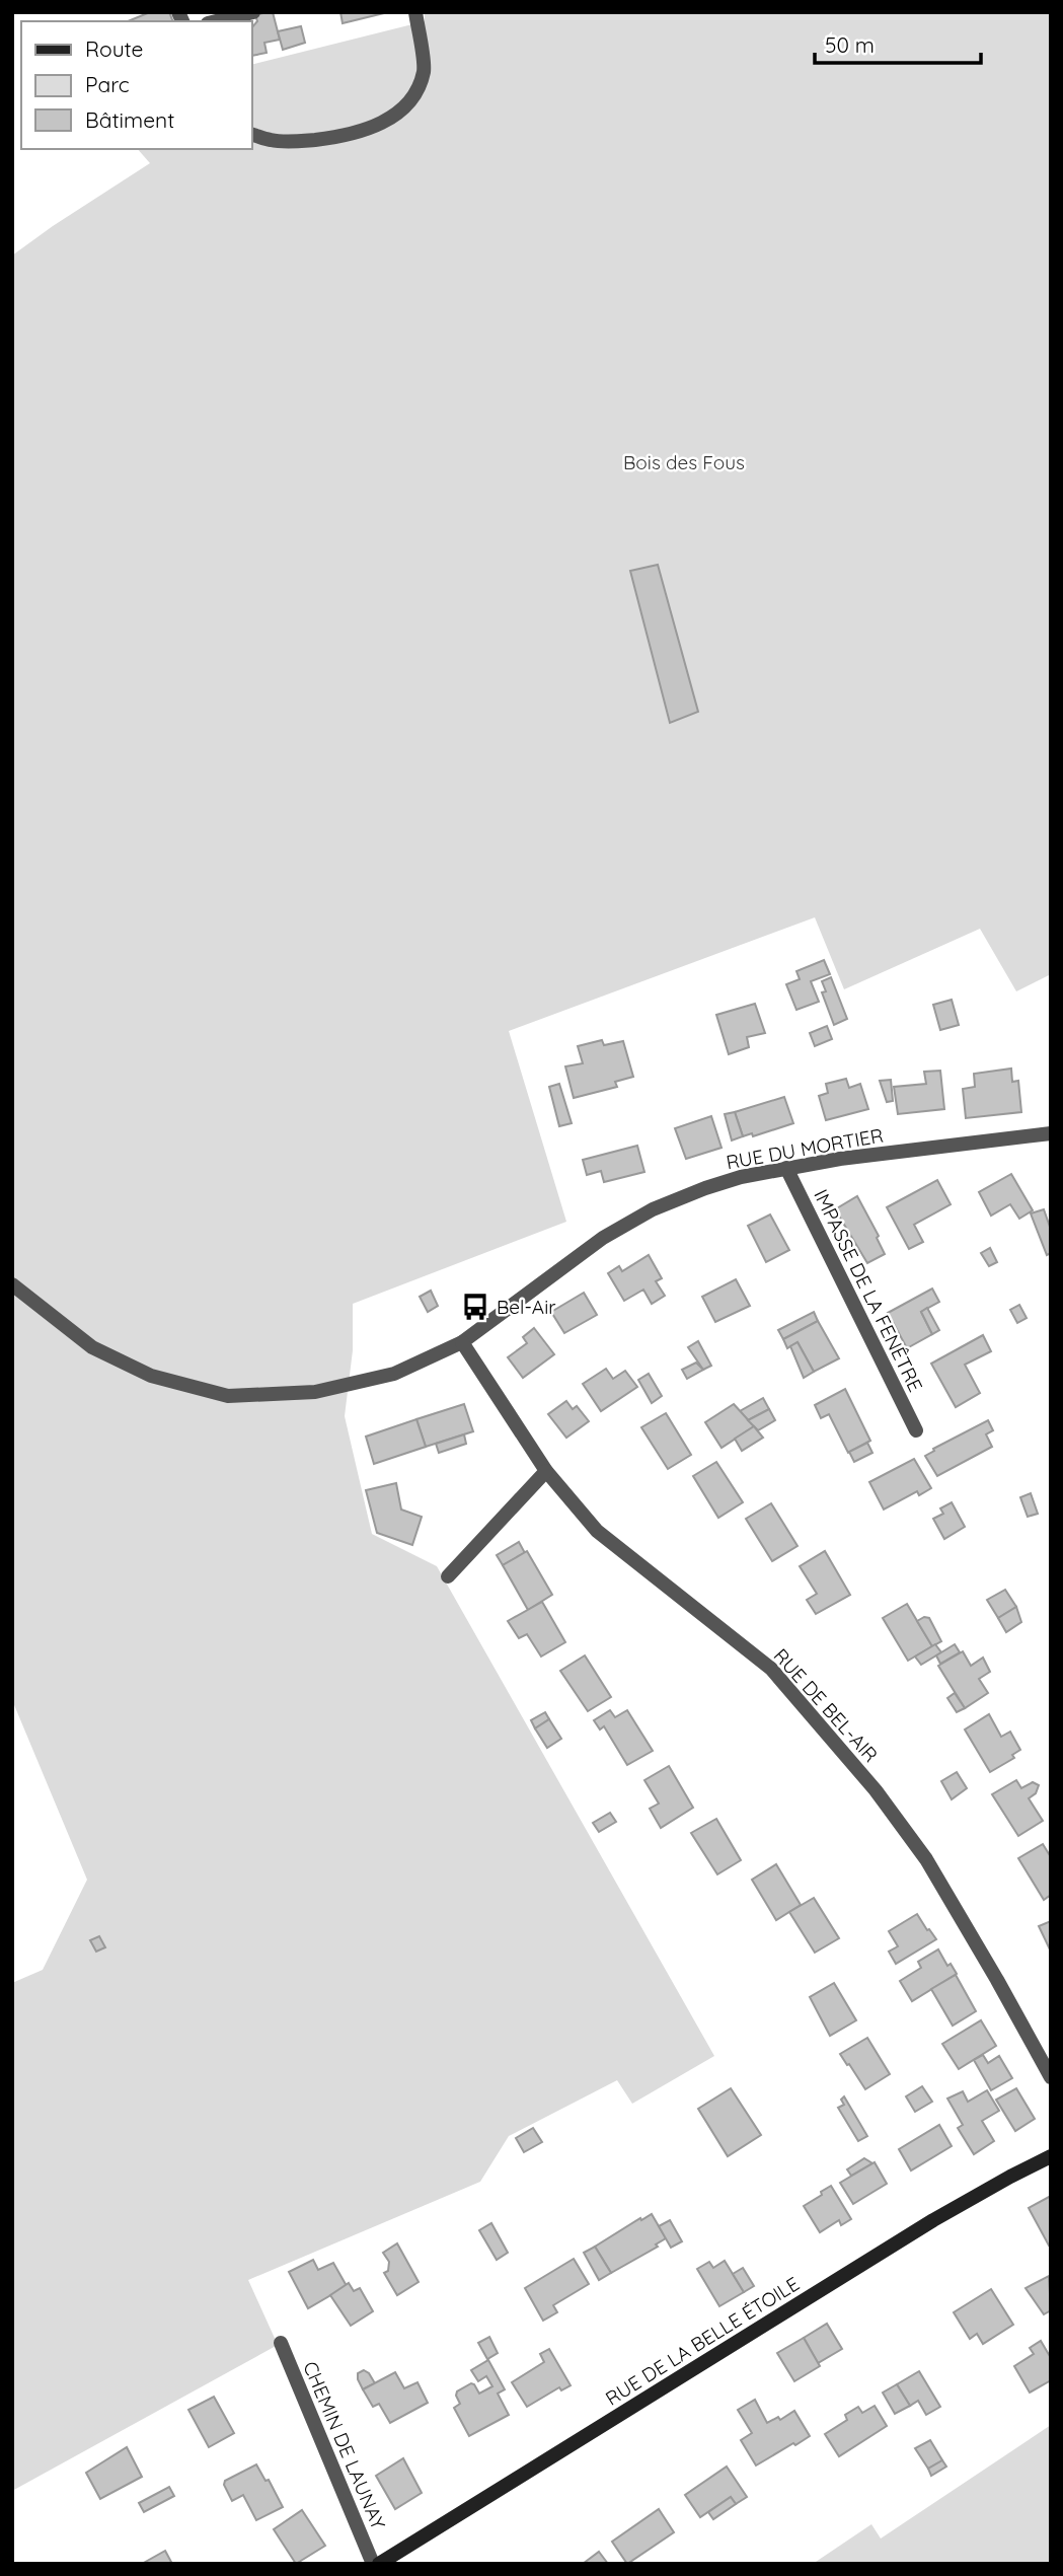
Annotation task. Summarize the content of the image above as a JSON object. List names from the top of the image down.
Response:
{
  "streets": {
    "street": [
      "RUE DU MORTIER",
      "IMPASSE DE LA FENÊTRE",
      "RUE DE BEL-AIR",
      "RUE DE LA BELLE ÉTOILE",
      "CHEMIN DE LAUNAY"
    ]
  },
  "crossings": [
    ["RUE DU MORTIER", "IMPASSE DE LA FENÊTRE"],
    ["RUE DU MORTIER", "RUE DE BEL-AIR"]
  ],
  "parks": ["Bois des Fous"],
  "places": {
    "bus stop": ["Bel-Air"]
  },
  "legend": ["Route", "Parc", "Bâtiment"],
  "scale_bar": "50 m"
}
